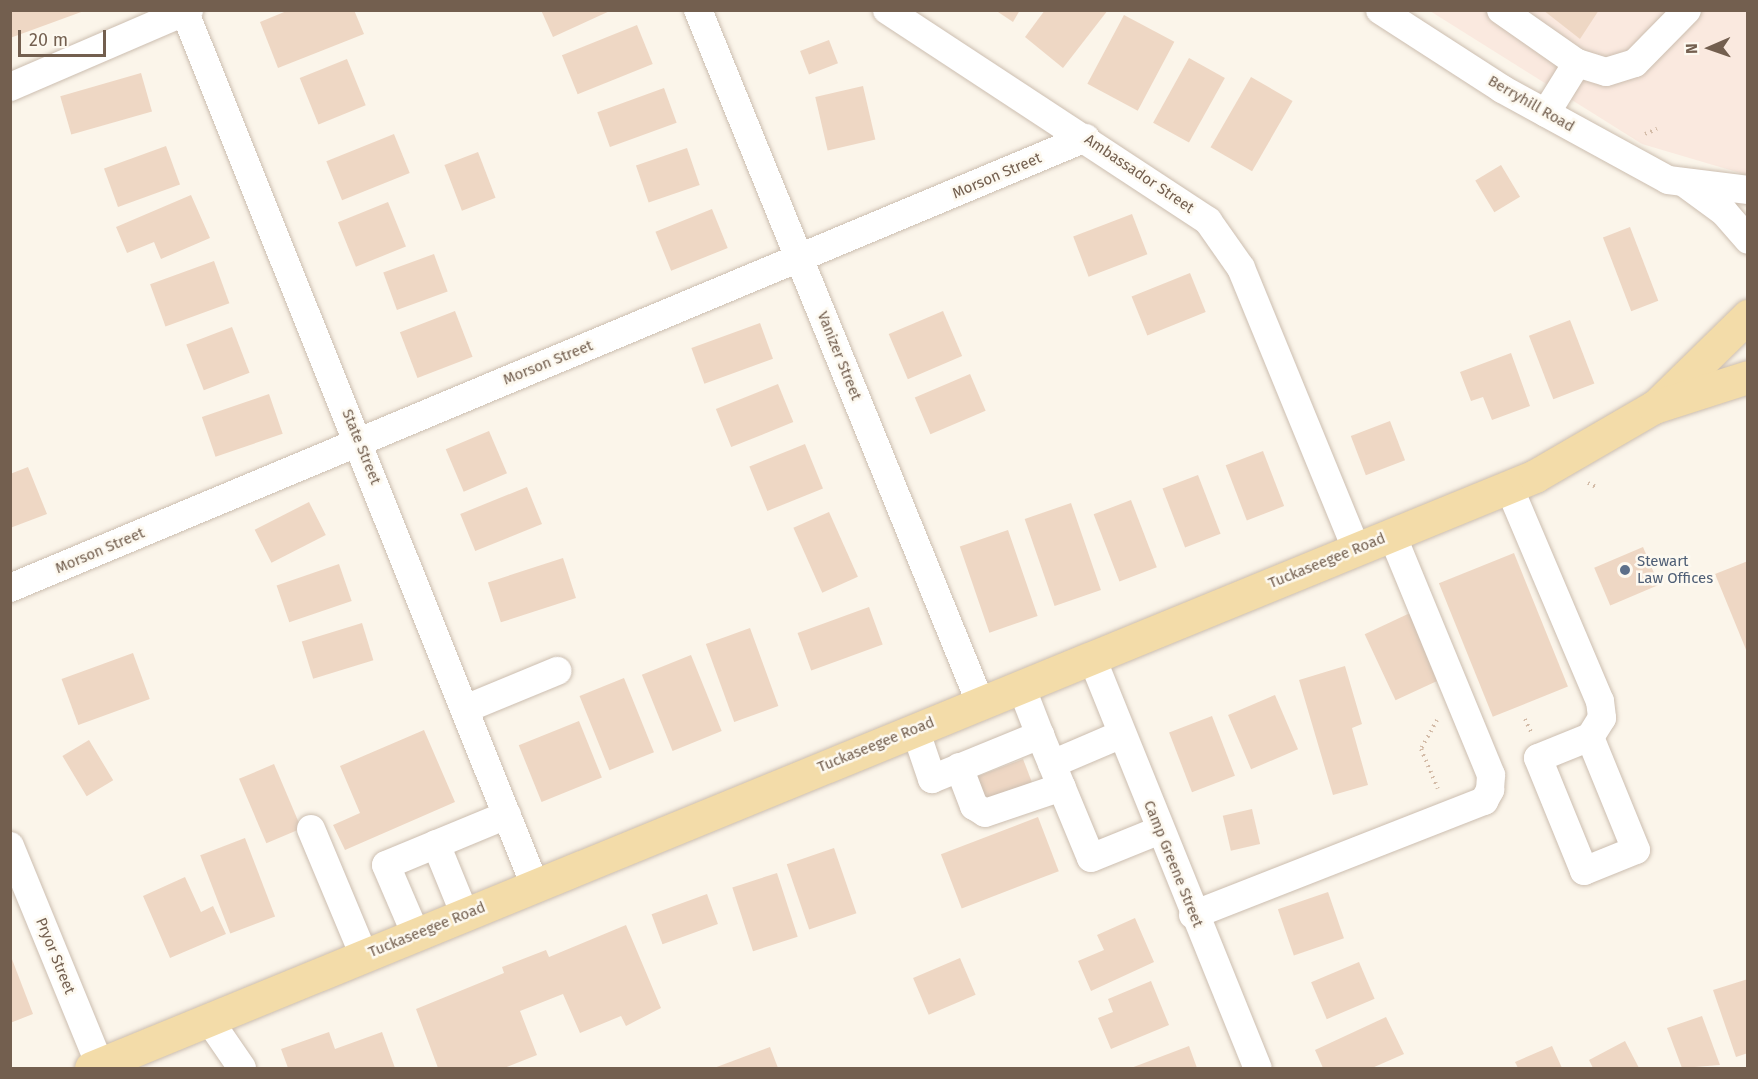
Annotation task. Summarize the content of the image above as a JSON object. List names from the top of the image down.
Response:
{
  "streets": {
    "main road": ["Tuckaseegee Road"],
    "street": [
      "Berryhill Road",
      "Ambassador Street",
      "Morson Street",
      "Vanizer Street",
      "State Street",
      "Camp Greene Street",
      "Pryor Street"
    ]
  },
  "crossings": [
    ["Ambassador Street", "Morson Street"],
    ["Ambassador Street", "Tuckaseegee Road"],
    ["Morson Street", "Vanizer Street"],
    ["Morson Street", "State Street"],
    ["Vanizer Street", "Tuckaseegee Road"],
    ["State Street", "Tuckaseegee Road"],
    ["Tuckaseegee Road", "Camp Greene Street"],
    ["Tuckaseegee Road", "Pryor Street"]
  ],
  "places": ["Stewart Law Offices"],
  "scale_bar": "20 m",
  "north": "left"
}
